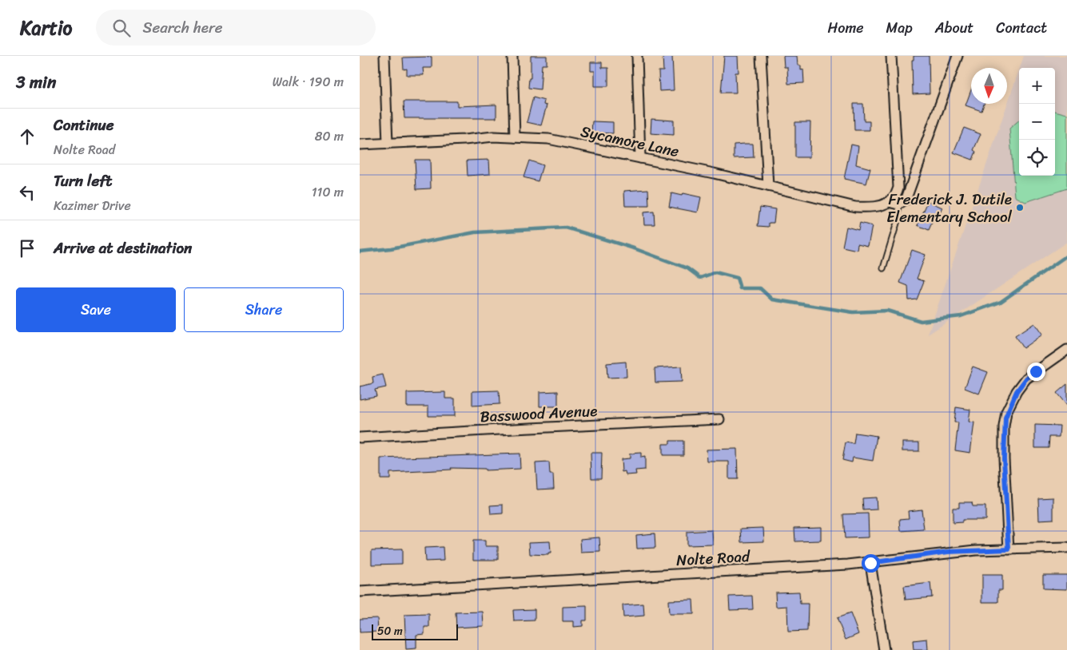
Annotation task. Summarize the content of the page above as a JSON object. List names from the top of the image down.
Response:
{
  "streets": {
    "street": ["Sycamore Lane", "Basswood Avenue", "Nolte Road"]
  },
  "places": ["Frederick J. Dutile Elementary School"],
  "scale_bar": "50 m",
  "north": "bottom",
  "page": {
    "header": "Kartio",
    "search": "Search here",
    "nav": [
      "Home",
      "Map",
      "About",
      "Contact"
    ],
    "heading": ["3 min", "Walk · 190 m"],
    "map_buttons": ["+", "−"],
    "list": [
      ["Continue", "Nolte Road", "80 m"],
      ["Turn left", "Kazimer Drive", "110 m"],
      "Arrive at destination"
    ],
    "buttons": ["Save", "Share"],
    "scale": "50 m"
  }
}
